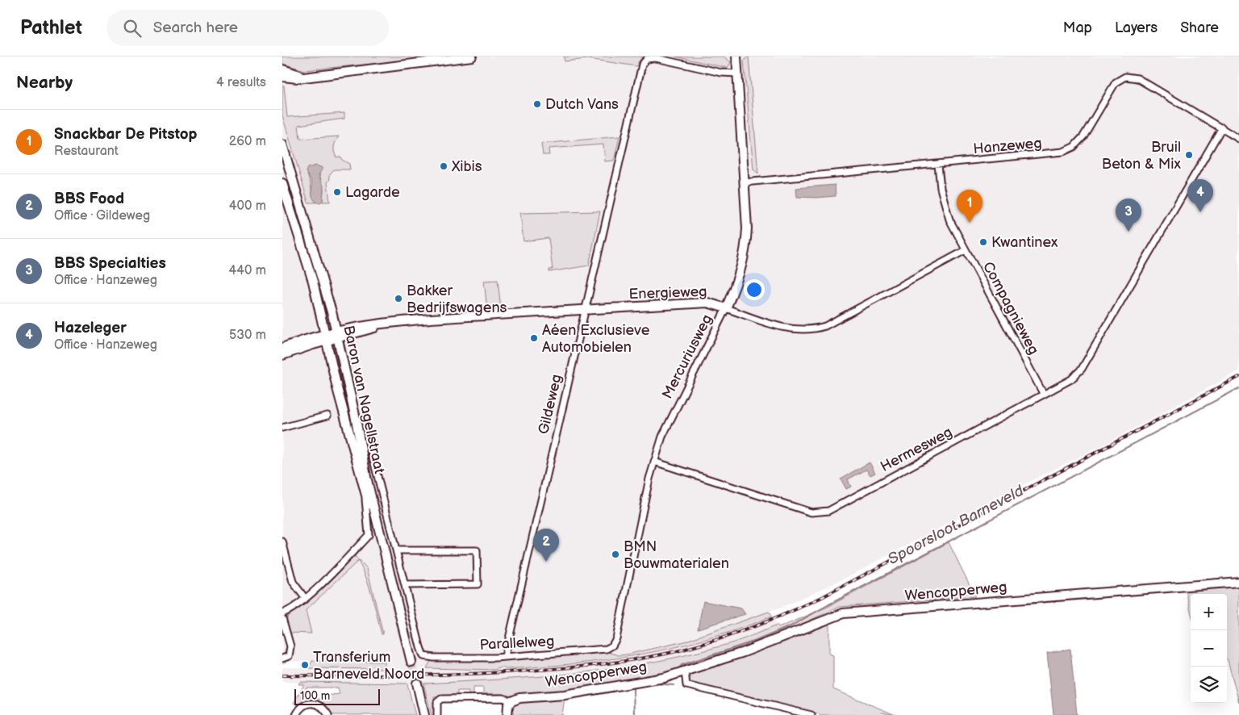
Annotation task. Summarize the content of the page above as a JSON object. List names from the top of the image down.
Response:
{
  "streets": {
    "street": [
      "Hanzeweg",
      "Energieweg",
      "Compagnieweg",
      "Mercuriusweg",
      "Baron van Nagellstraat",
      "Gildeweg",
      "Hermesweg",
      "Wencopperweg",
      "Parallelweg"
    ]
  },
  "crossings": [
    ["Hanzeweg", "Compagnieweg"],
    ["Hanzeweg", "Mercuriusweg"],
    ["Hanzeweg", "Hermesweg"],
    ["Energieweg", "Compagnieweg"],
    ["Energieweg", "Mercuriusweg"],
    ["Energieweg", "Baron van Nagellstraat"],
    ["Energieweg", "Gildeweg"],
    ["Compagnieweg", "Hermesweg"],
    ["Mercuriusweg", "Gildeweg"],
    ["Mercuriusweg", "Hermesweg"],
    ["Mercuriusweg", "Parallelweg"],
    ["Gildeweg", "Parallelweg"]
  ],
  "water": ["Spoorsloot Barneveld"],
  "places": [
    "Dutch Vans",
    "Bruil Beton & Mix",
    "Xibis",
    "Lagarde",
    "Kwantinex",
    "Bakker Bedrijfswagens",
    "Aéen Exclusieve Automobielen",
    "BMN Bouwmaterialen",
    "Transferium Barneveld Noord"
  ],
  "scale_bar": "100 m",
  "page": {
    "header": "Pathlet",
    "search": "Search here",
    "nav": ["Map", "Layers", "Share"],
    "heading": ["Nearby", "4 results"],
    "list": [
      {
        "mark": "1",
        "name": "Snackbar De Pitstop",
        "note": "Restaurant",
        "value": "260 m"
      },
      {
        "mark": "2",
        "name": "BBS Food",
        "note": "Office · Gildeweg",
        "value": "400 m"
      },
      {
        "mark": "3",
        "name": "BBS Specialties",
        "note": "Office · Hanzeweg",
        "value": "440 m"
      },
      {
        "mark": "4",
        "name": "Hazeleger",
        "note": "Office · Hanzeweg",
        "value": "530 m"
      }
    ],
    "pins": [
      "4",
      "1",
      "3",
      "2"
    ],
    "map_buttons": ["+", "−"],
    "scale": "100 m"
  }
}
